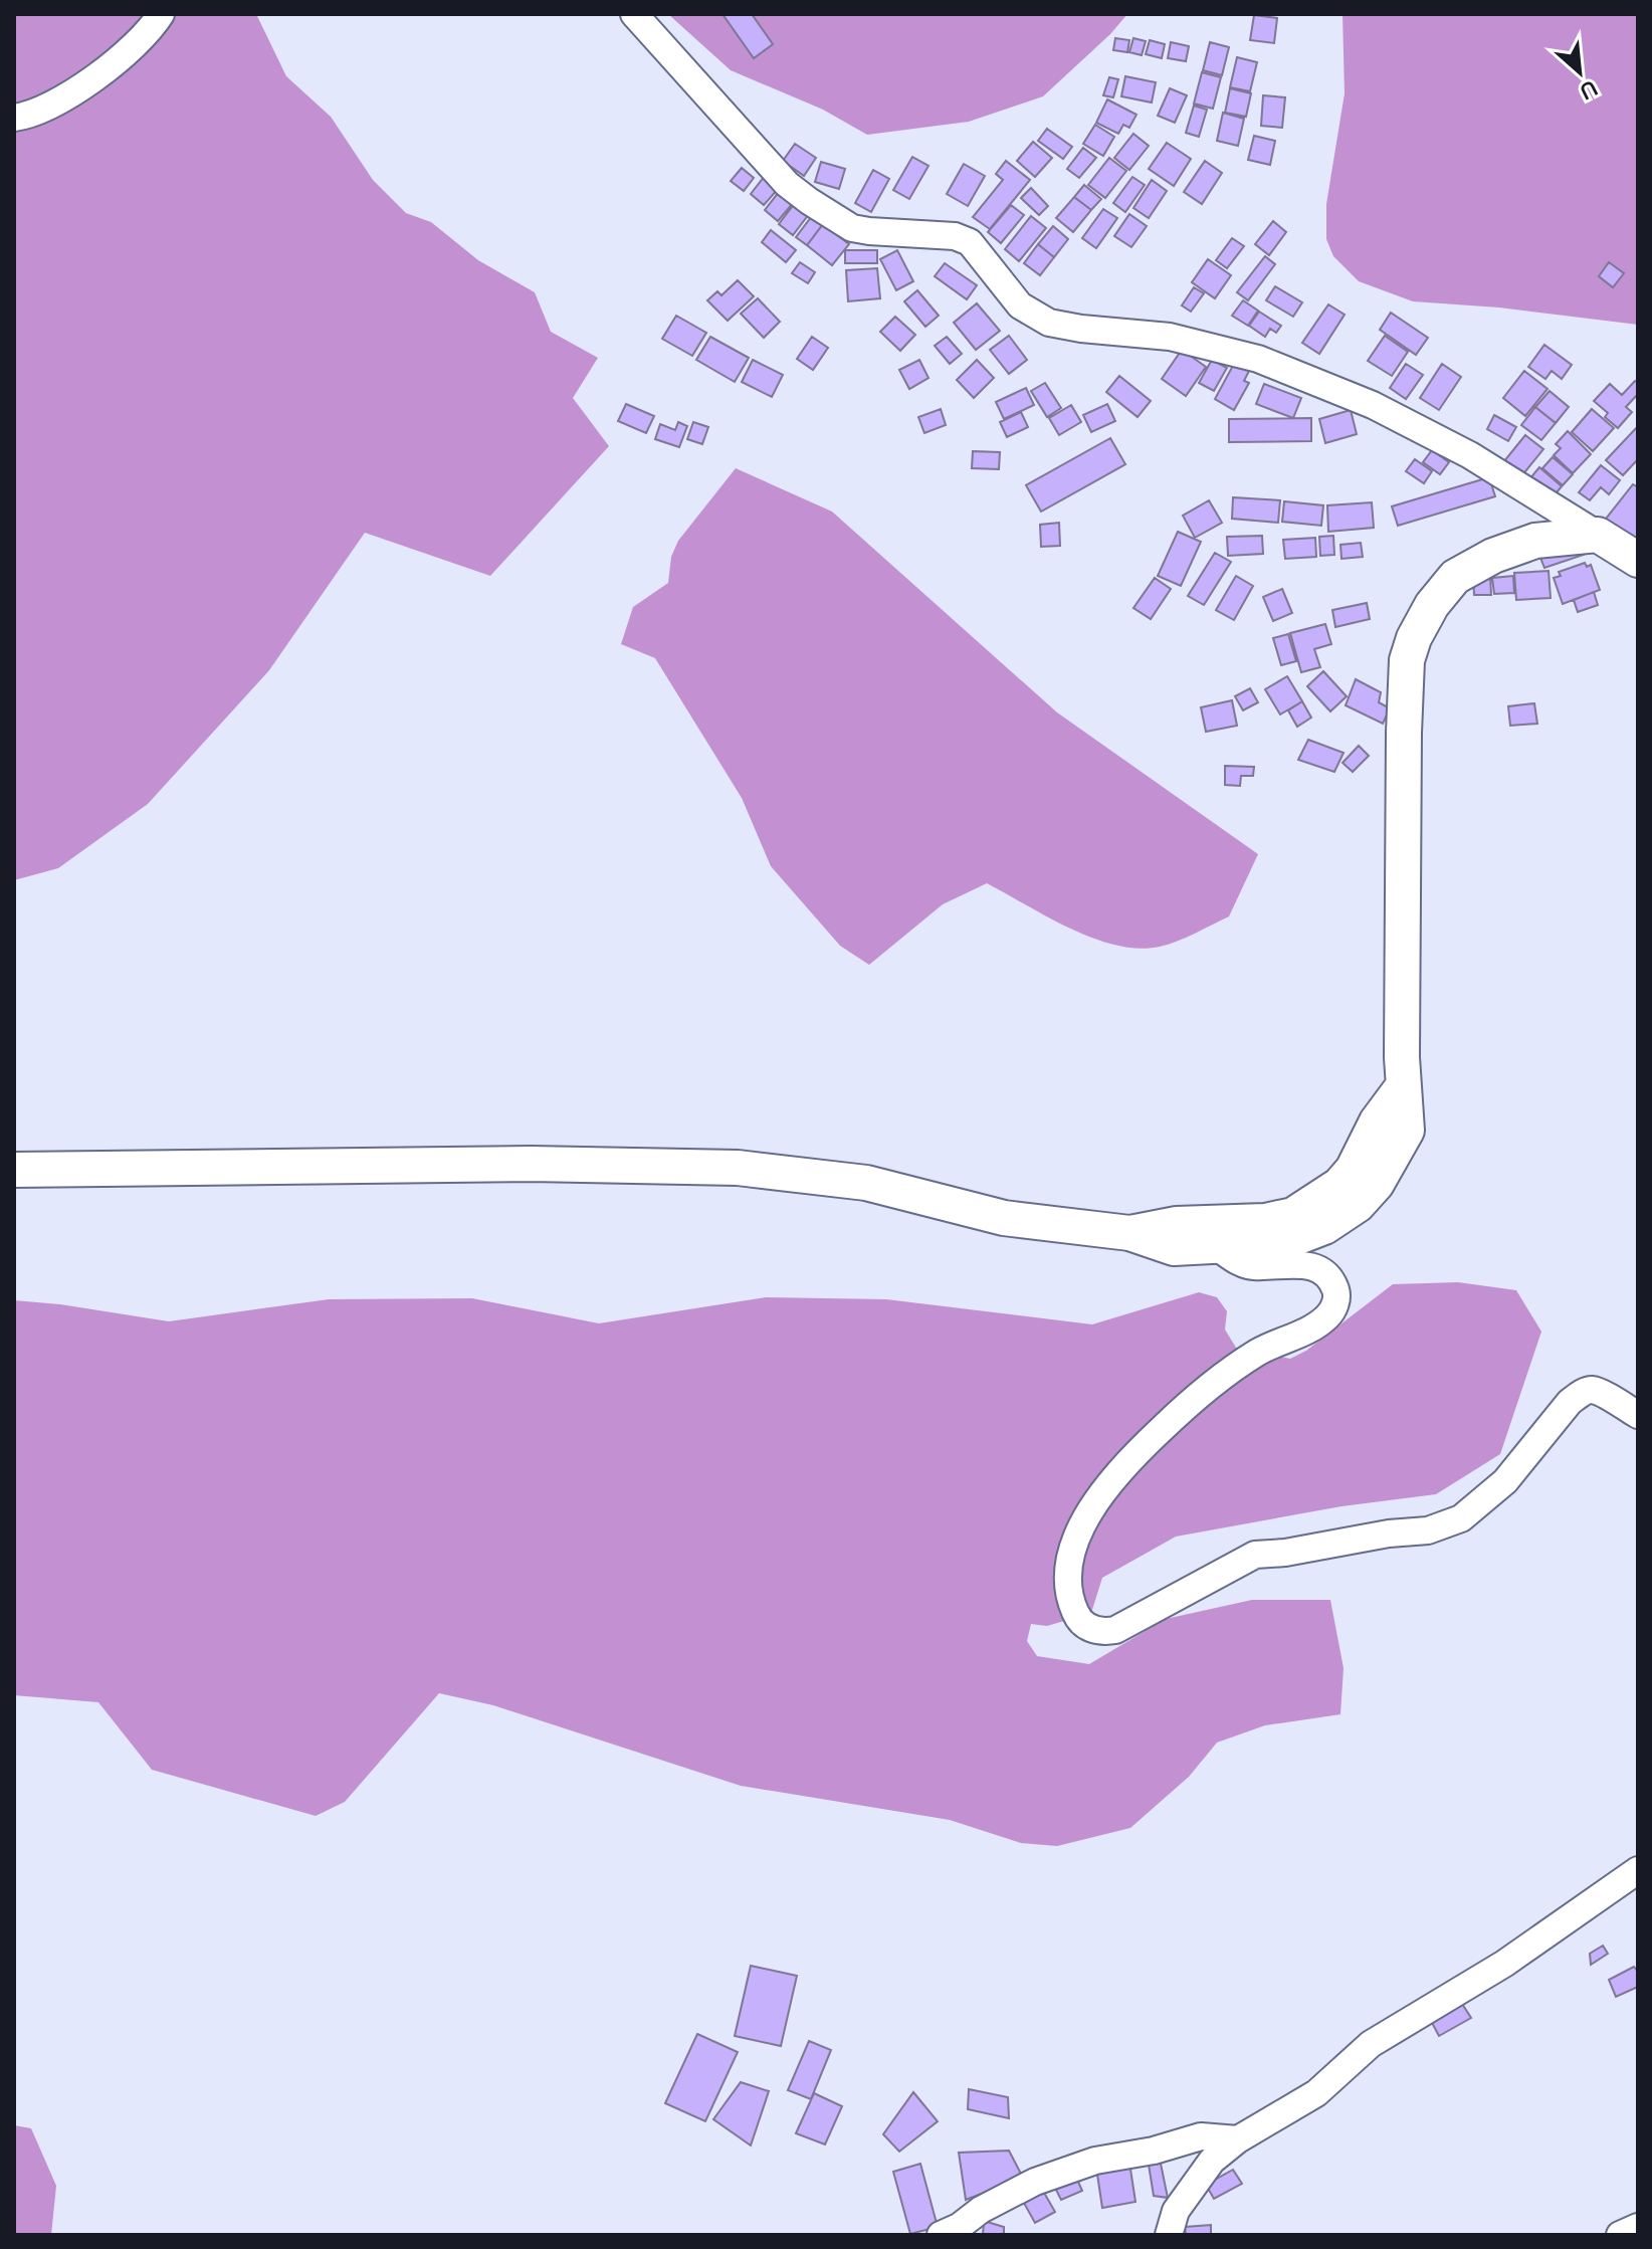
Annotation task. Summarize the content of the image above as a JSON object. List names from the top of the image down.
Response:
{
  "north": "bottom right"
}
